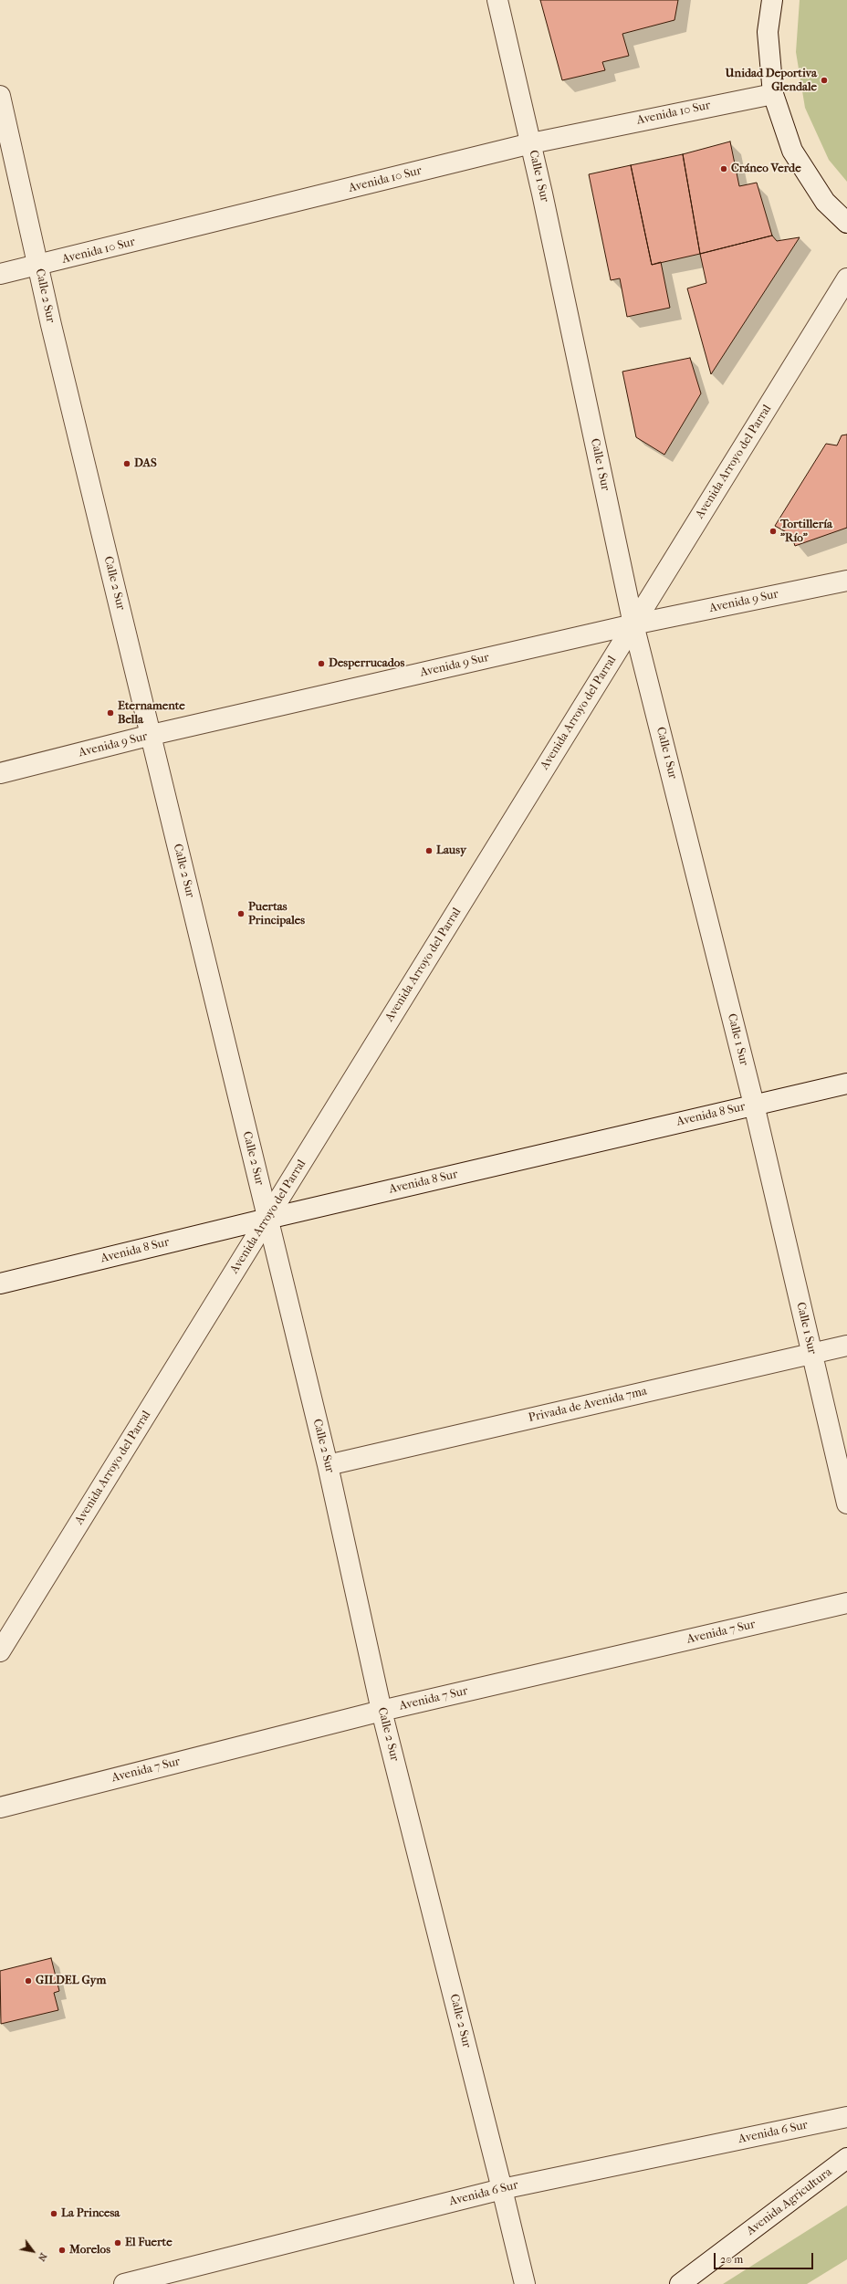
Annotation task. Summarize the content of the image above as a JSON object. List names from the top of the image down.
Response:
{
  "streets": {
    "street": [
      "Avenida 10 Sur",
      "Calle 1 Sur",
      "Calle 2 Sur",
      "Avenida Arroyo del Parral",
      "Avenida 9 Sur",
      "Avenida 8 Sur",
      "Privada de Avenida 7ma",
      "Avenida 7 Sur",
      "Avenida 6 Sur",
      "Avenida Agricultura"
    ]
  },
  "crossings": [
    ["Avenida 10 Sur", "Calle 1 Sur"],
    ["Avenida 10 Sur", "Calle 2 Sur"],
    ["Calle 1 Sur", "Avenida Arroyo del Parral"],
    ["Calle 1 Sur", "Avenida 9 Sur"],
    ["Calle 1 Sur", "Avenida 8 Sur"],
    ["Calle 1 Sur", "Privada de Avenida 7ma"],
    ["Calle 2 Sur", "Avenida Arroyo del Parral"],
    ["Calle 2 Sur", "Avenida 9 Sur"],
    ["Calle 2 Sur", "Avenida 8 Sur"],
    ["Calle 2 Sur", "Privada de Avenida 7ma"],
    ["Calle 2 Sur", "Avenida 7 Sur"],
    ["Calle 2 Sur", "Avenida 6 Sur"],
    ["Avenida Arroyo del Parral", "Avenida 9 Sur"],
    ["Avenida Arroyo del Parral", "Avenida 8 Sur"]
  ],
  "places": [
    "Unidad Deportiva Glendale",
    "Cráneo Verde",
    "DAS",
    "Tortillería \"Río\"",
    "Desperrucados",
    "Eternamente Bella",
    "Lausy",
    "Puertas Principales",
    "GILDEL Gym",
    "La Princesa",
    "El Fuerte",
    "Morelos"
  ],
  "scale_bar": "20 m",
  "north": "bottom right"
}
